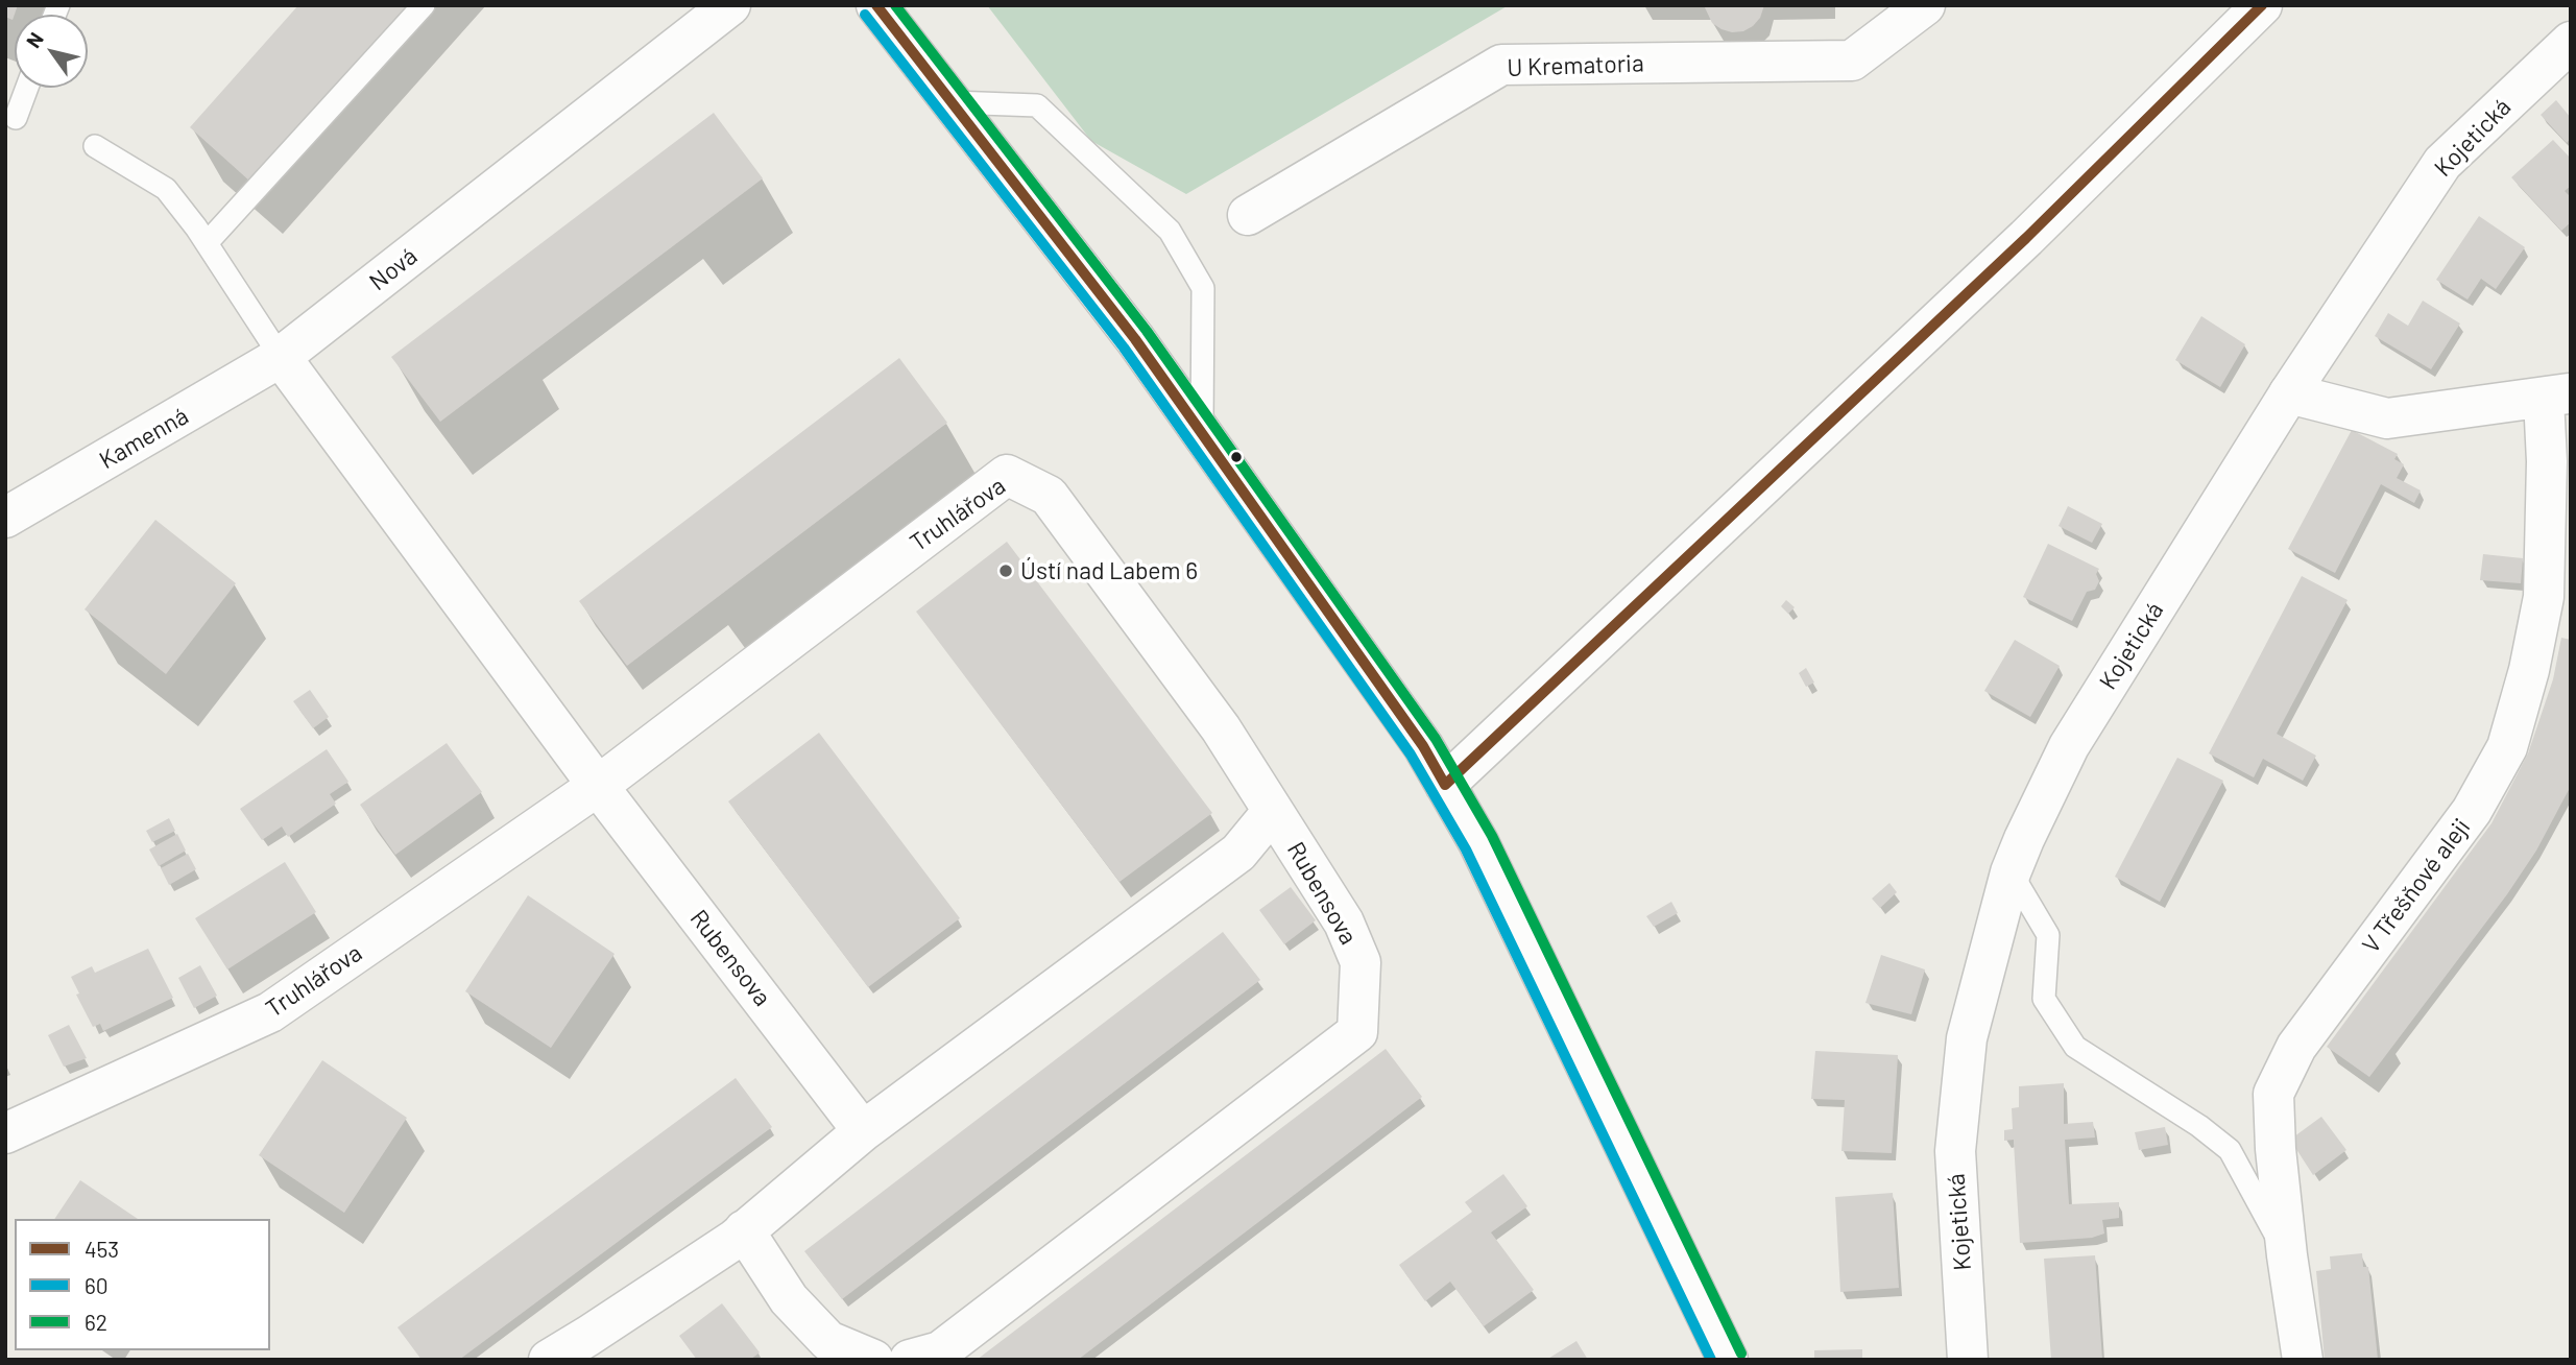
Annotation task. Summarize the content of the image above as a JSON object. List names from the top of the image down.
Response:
{
  "streets": {
    "street": [
      "U Krematoria",
      "Kojetická",
      "Nová",
      "Kamenná",
      "Truhlářova",
      "V Třešňové aleji",
      "Rubensova"
    ]
  },
  "crossings": [
    ["Nová", "Kamenná"],
    ["Truhlářova", "Rubensova"]
  ],
  "places": ["Ústí nad Labem 6"],
  "lines": ["transit line 453", "transit line 62", "transit line 60"],
  "legend": ["453", "60", "62"],
  "north": "top left"
}
